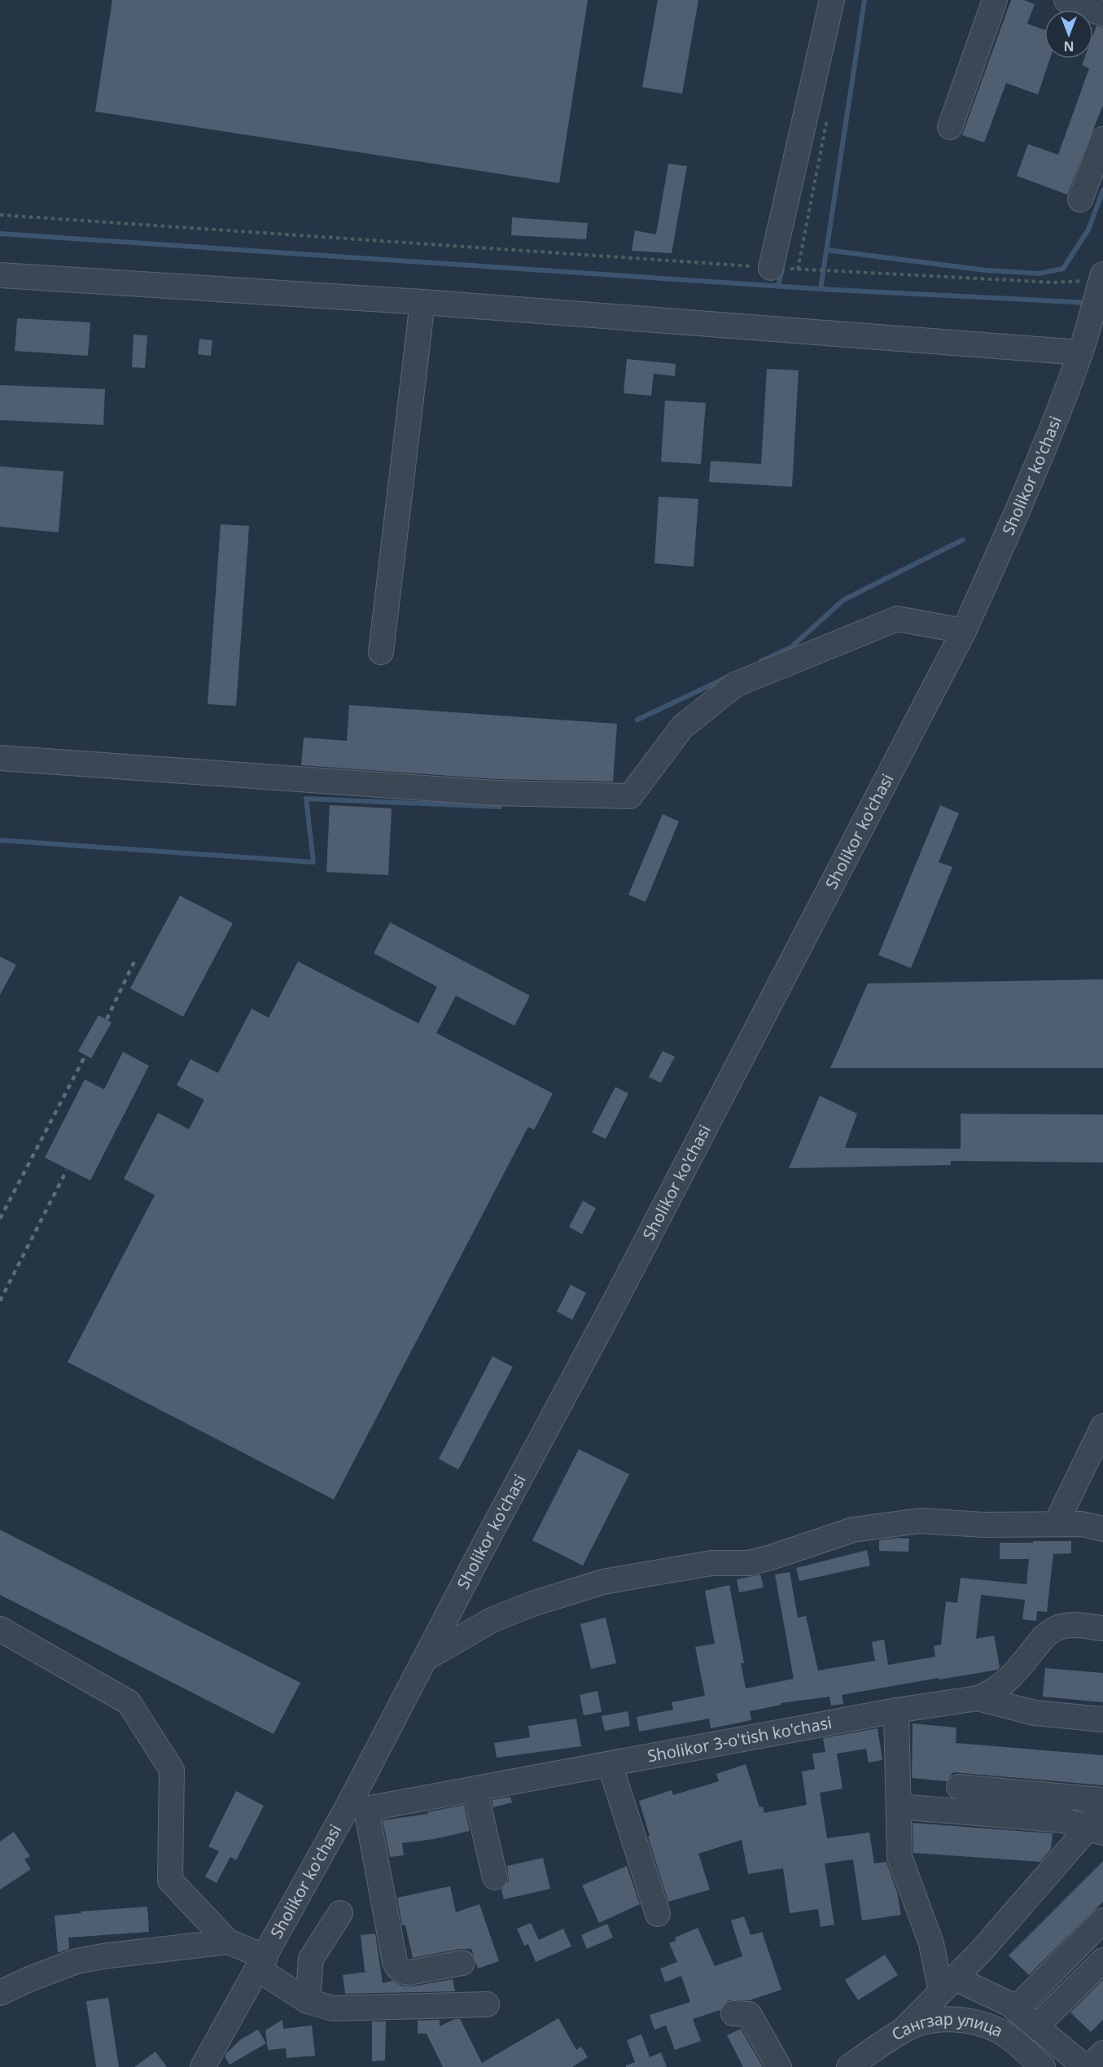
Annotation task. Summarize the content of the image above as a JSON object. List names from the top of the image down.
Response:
{
  "streets": {
    "street": ["Sholikor ko'chasi", "Sholikor 3-o'tish ko'chasi", "Сангзар улица"]
  },
  "crossings": [
    ["Sholikor ko'chasi", "Sholikor 3-o'tish ko'chasi"]
  ],
  "north": "bottom"
}
